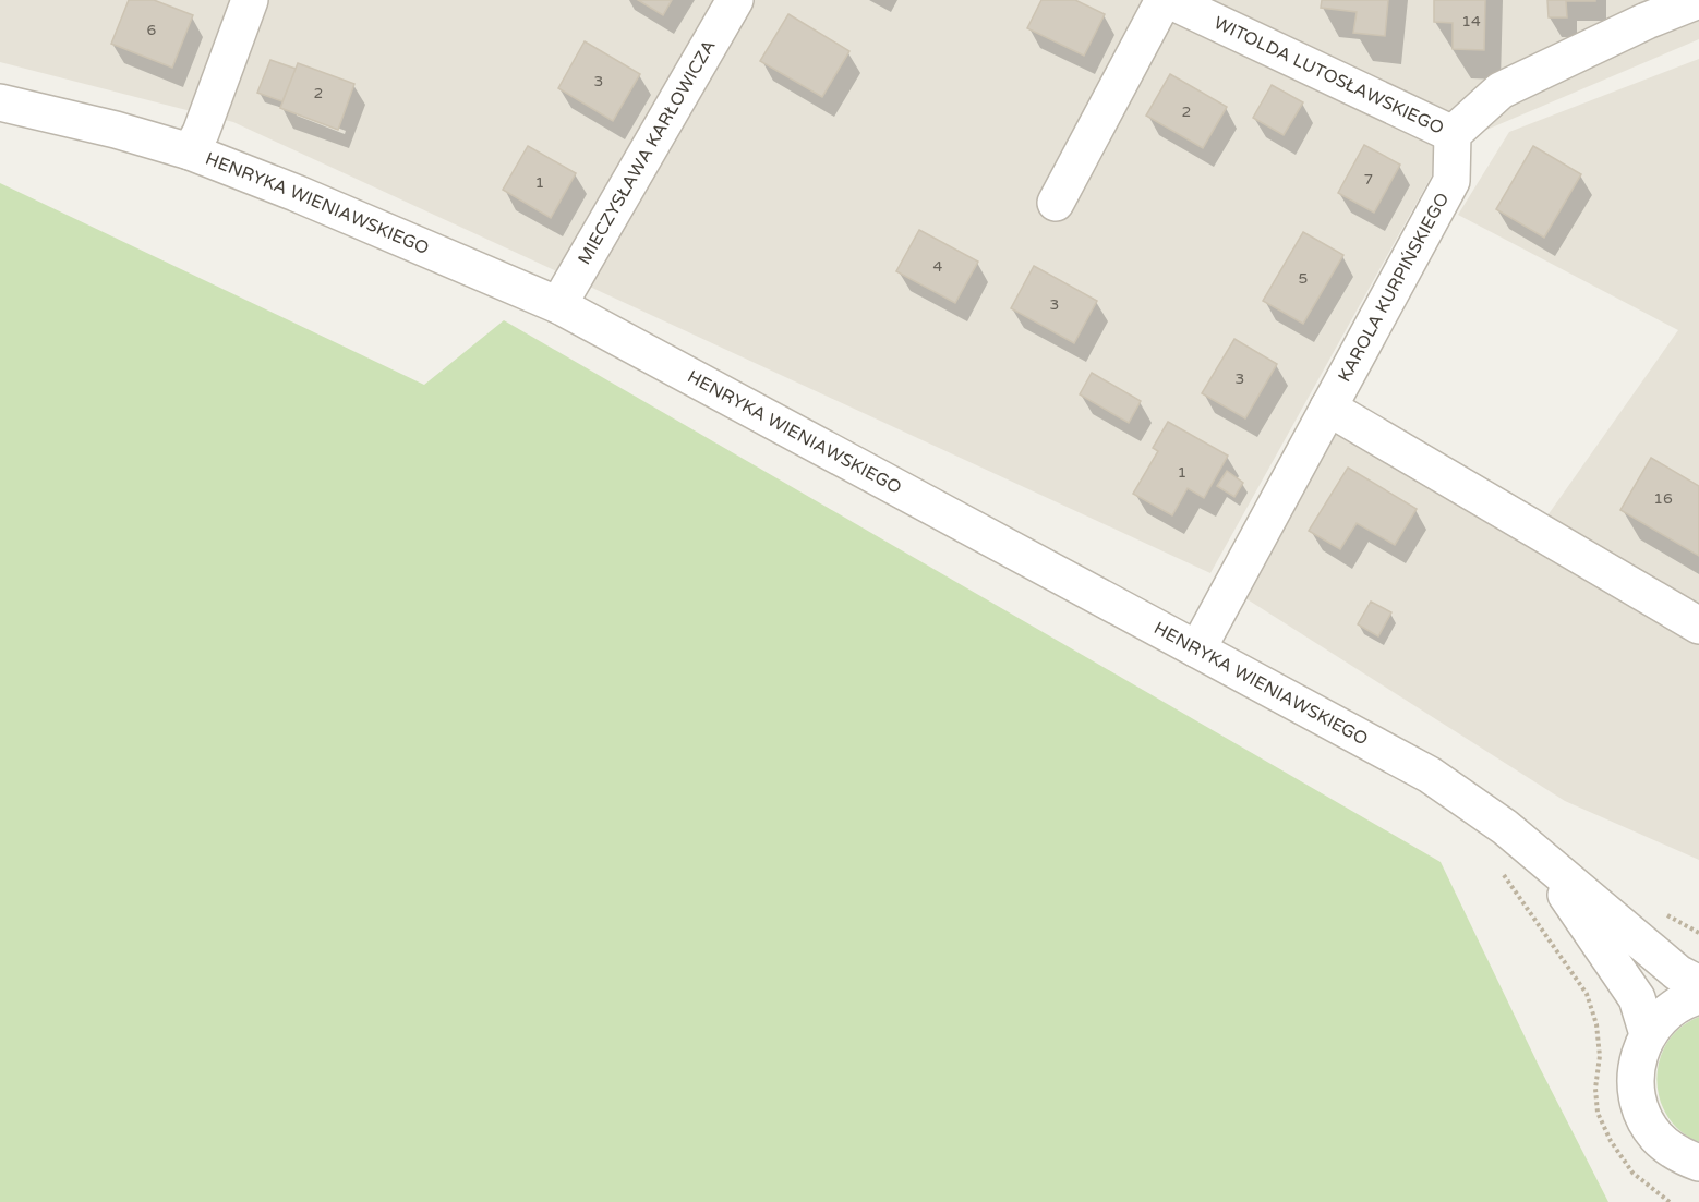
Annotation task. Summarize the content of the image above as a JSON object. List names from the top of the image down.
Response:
{
  "streets": {
    "street": [
      "WITOLDA LUTOSŁAWSKIEGO",
      "MIECZYSŁAWA KARŁOWICZA",
      "HENRYKA WIENIAWSKIEGO",
      "KAROLA KURPIŃSKIEGO"
    ]
  },
  "crossings": [
    ["WITOLDA LUTOSŁAWSKIEGO", "KAROLA KURPIŃSKIEGO"],
    ["MIECZYSŁAWA KARŁOWICZA", "HENRYKA WIENIAWSKIEGO"],
    ["HENRYKA WIENIAWSKIEGO", "KAROLA KURPIŃSKIEGO"]
  ],
  "house_numbers": [
    "14",
    "6",
    "3",
    "2",
    "2",
    "7",
    "1",
    "4",
    "5",
    "3",
    "3",
    "1",
    "16"
  ]
}
